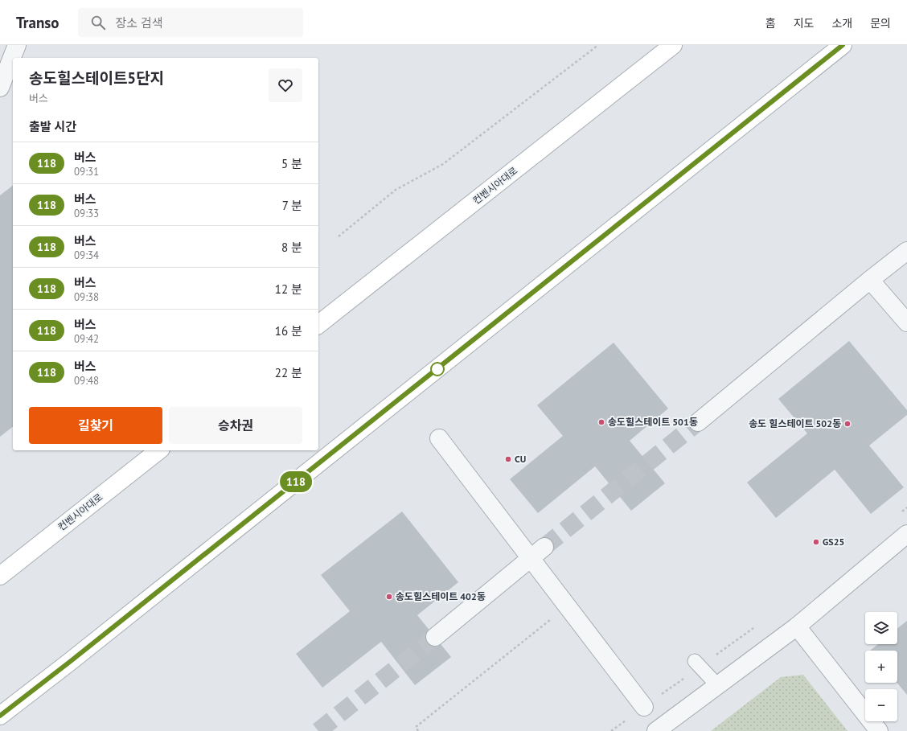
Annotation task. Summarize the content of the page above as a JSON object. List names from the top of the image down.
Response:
{
  "streets": {
    "main road": ["컨벤시아대로"]
  },
  "places": [
    "송도힐스테이트 501동",
    "송도 힐스테이트 502동",
    "CU",
    "GS25",
    "송도힐스테이트 402동"
  ],
  "lines": ["bus line 118"],
  "page": {
    "header": "Transo",
    "search": "장소 검색",
    "nav": [
      "홈",
      "지도",
      "소개",
      "문의"
    ],
    "on_map": "118",
    "heading": [
      ["송도힐스테이트5단지", "버스"],
      "출발 시간"
    ],
    "list": [
      {
        "mark": "118",
        "name": "버스",
        "note": "09:31",
        "value": "5 분"
      },
      {
        "mark": "118",
        "name": "버스",
        "note": "09:33",
        "value": "7 분"
      },
      {
        "mark": "118",
        "name": "버스",
        "note": "09:34",
        "value": "8 분"
      },
      {
        "mark": "118",
        "name": "버스",
        "note": "09:38",
        "value": "12 분"
      },
      {
        "mark": "118",
        "name": "버스",
        "note": "09:42",
        "value": "16 분"
      },
      {
        "mark": "118",
        "name": "버스",
        "note": "09:48",
        "value": "22 분"
      }
    ],
    "buttons": ["길찾기", "승차권"],
    "map_buttons": ["+", "−"]
  }
}
